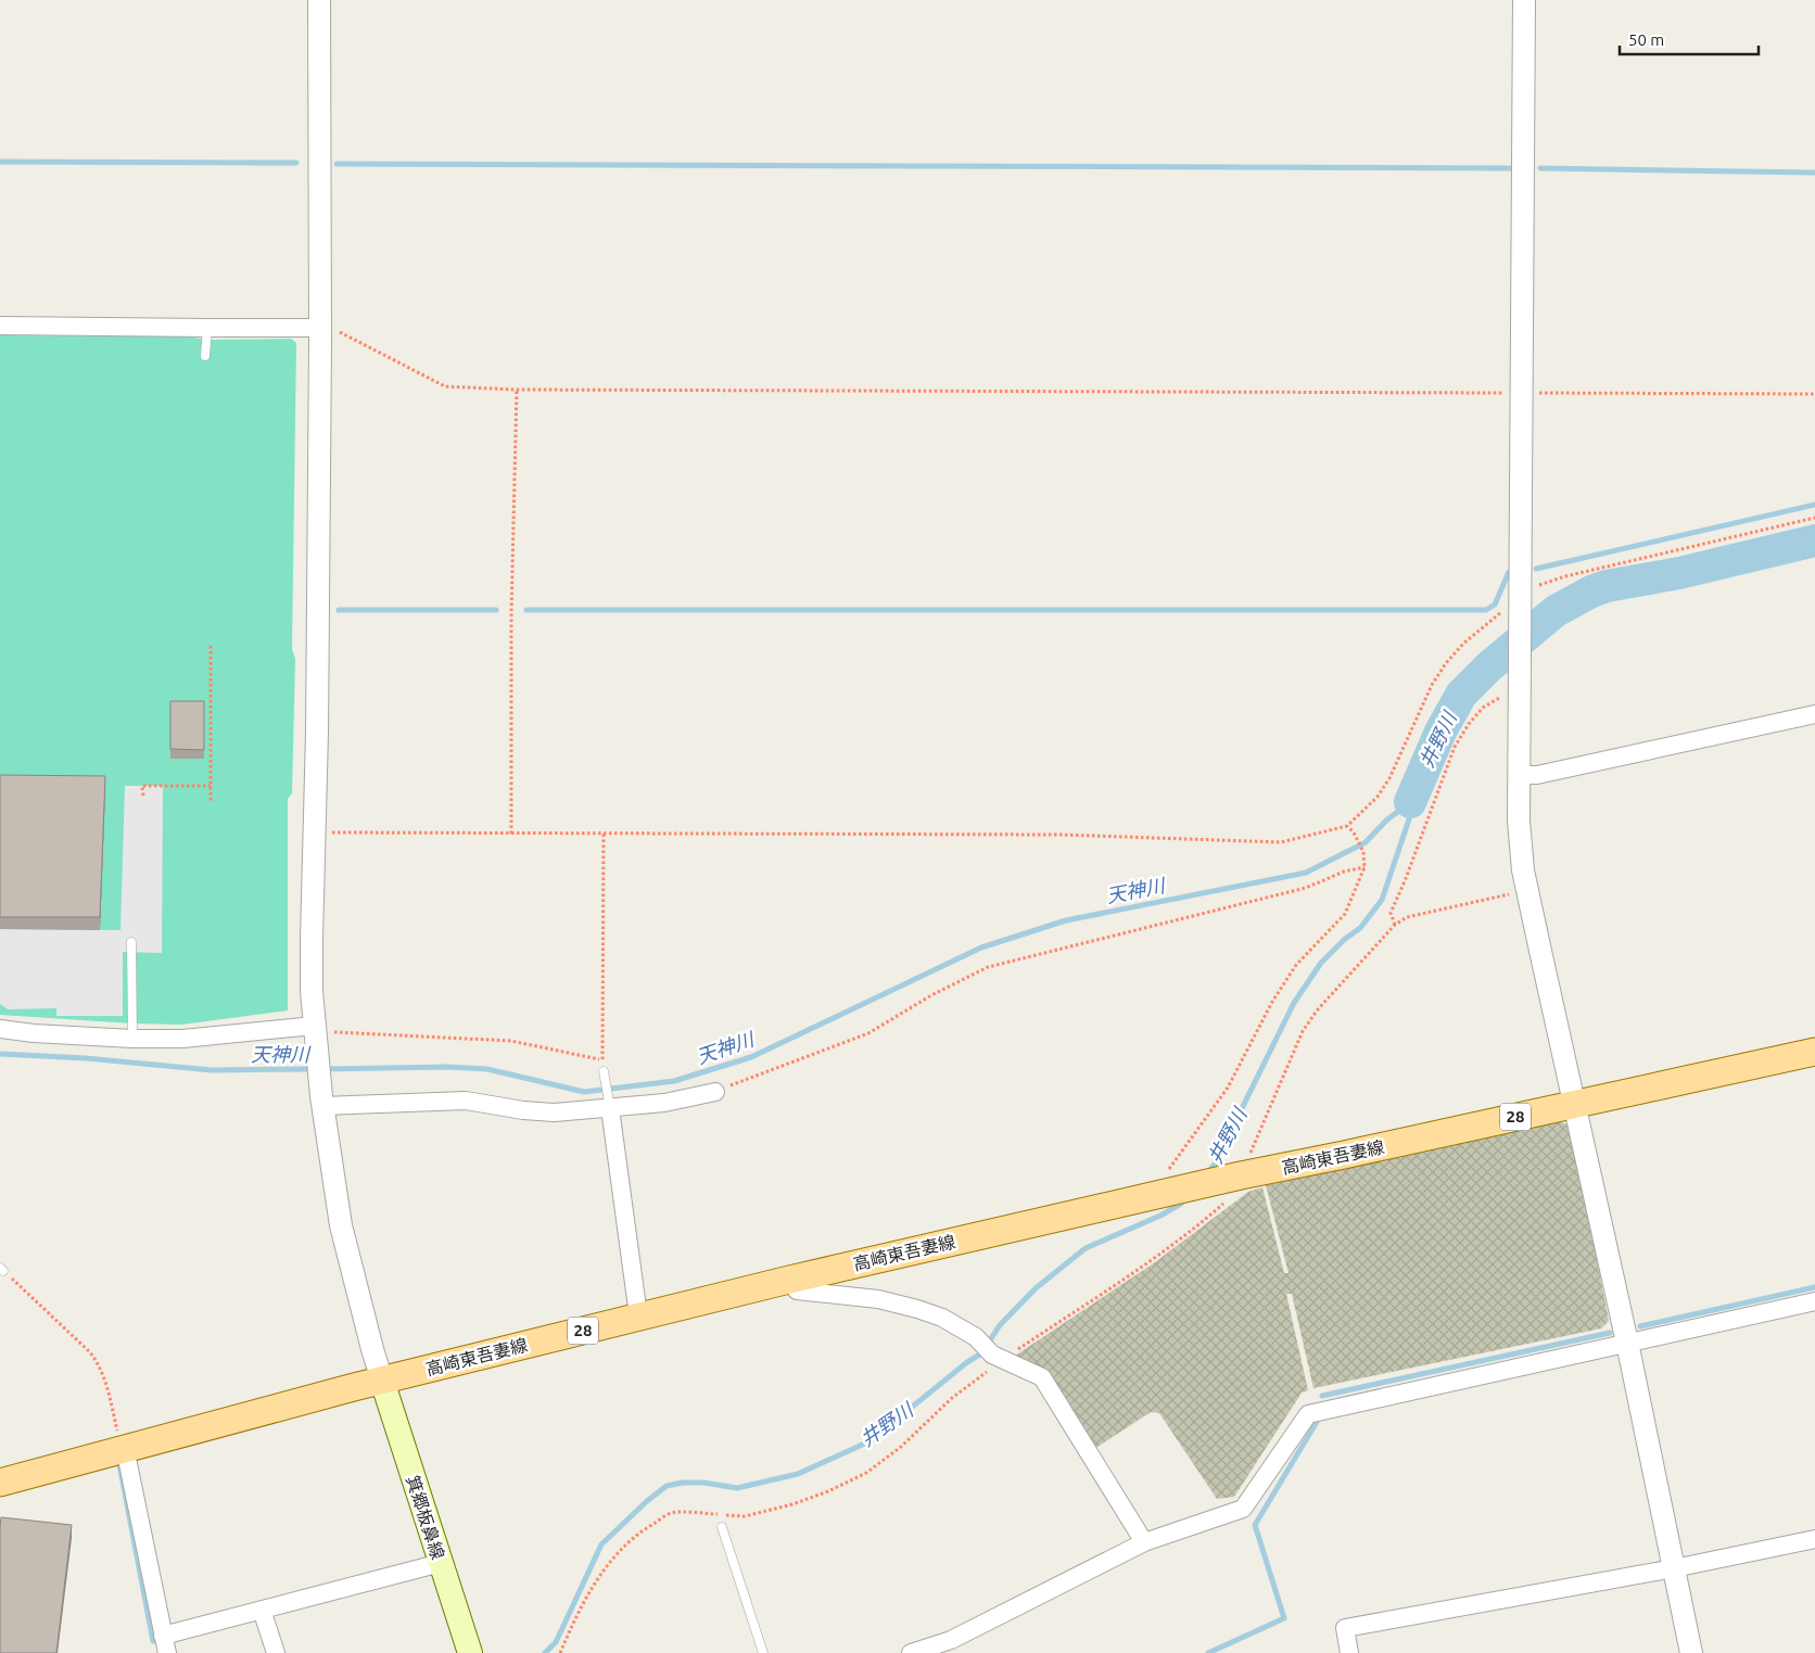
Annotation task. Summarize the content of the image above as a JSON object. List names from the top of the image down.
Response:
{
  "streets": {
    "main road": ["28", "高崎東吾妻線", "箕郷板鼻線"]
  },
  "crossings": [
    ["高崎東吾妻線", "箕郷板鼻線"]
  ],
  "water": ["井野川", "天神川"],
  "scale_bar": "50 m"
}
